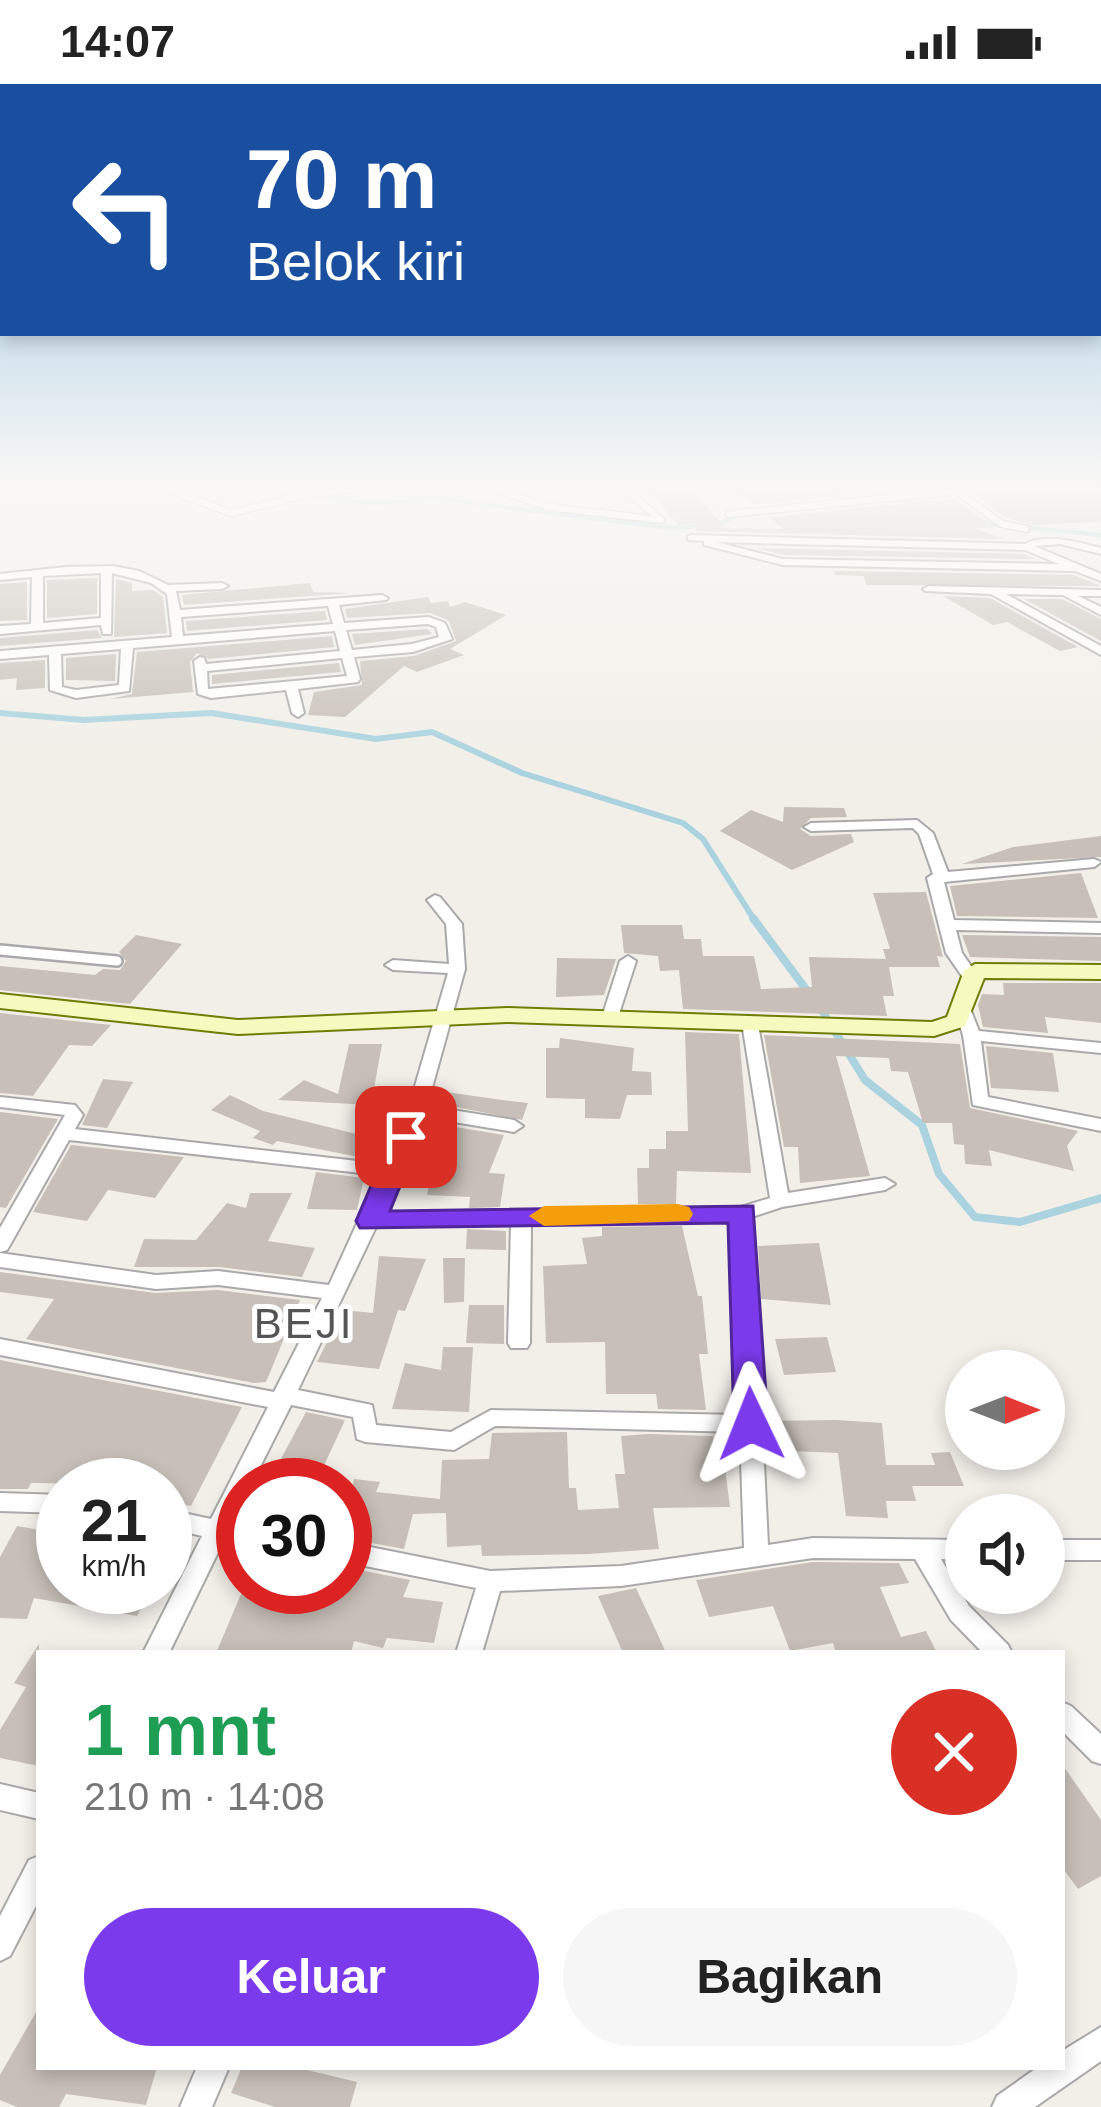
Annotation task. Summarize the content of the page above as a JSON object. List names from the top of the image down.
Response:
{
  "districts": ["BEJI"],
  "north": "right",
  "page": {
    "status": "14:07",
    "turn": ["70 m", "Belok kiri"],
    "speed": "21 km/h",
    "limit": "30",
    "heading": ["1 mnt", "210 m · 14:08"],
    "buttons": ["Keluar", "Bagikan"]
  }
}
